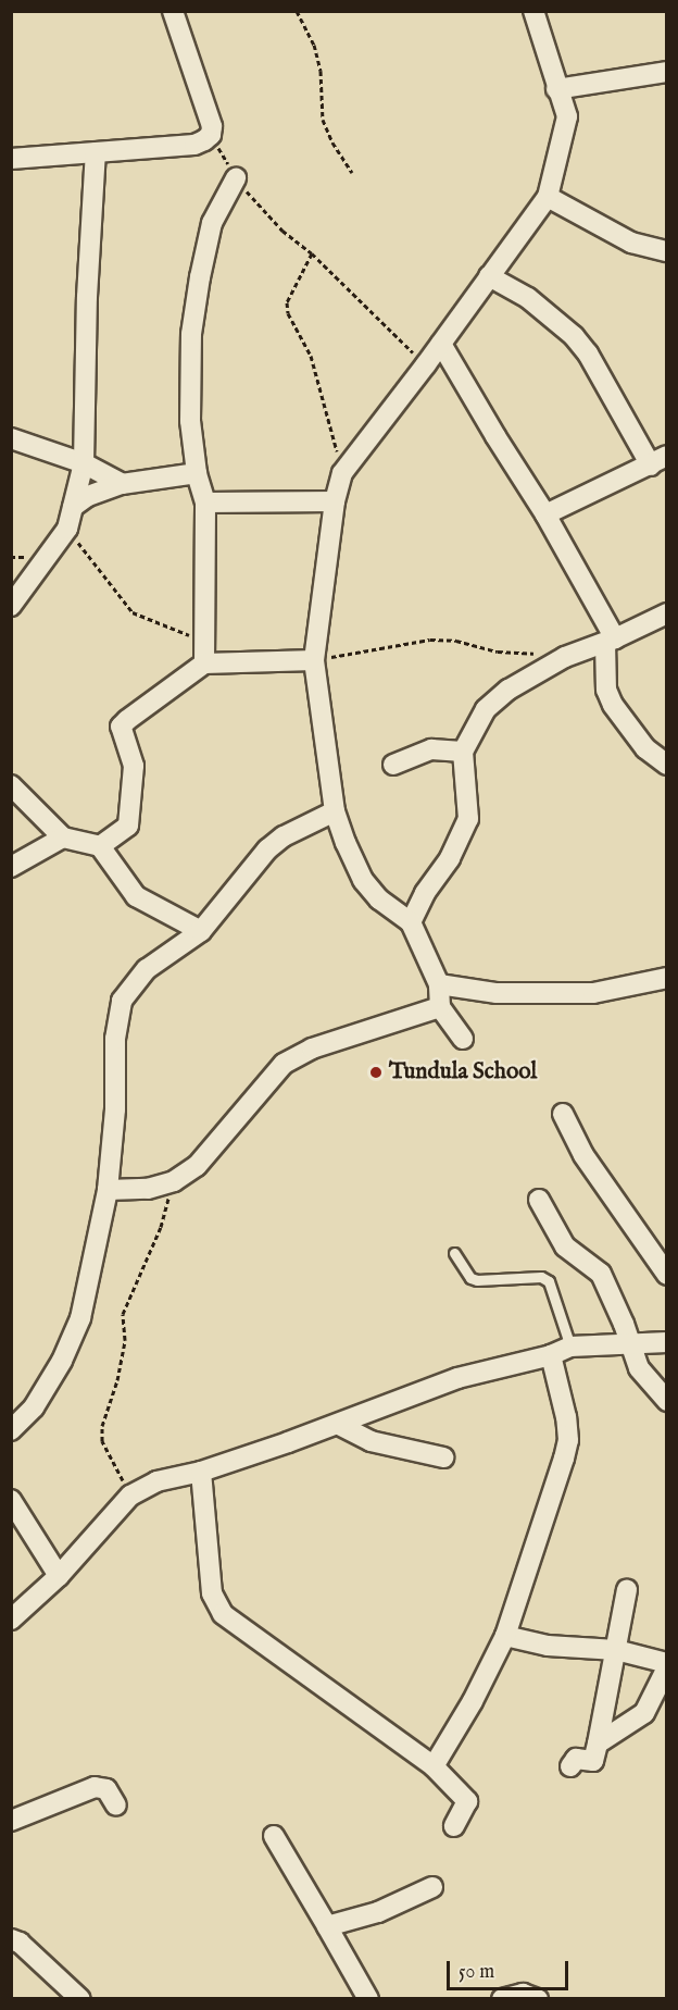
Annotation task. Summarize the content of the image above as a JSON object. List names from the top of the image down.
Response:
{
  "places": ["Tundula School"],
  "scale_bar": "50 m"
}
